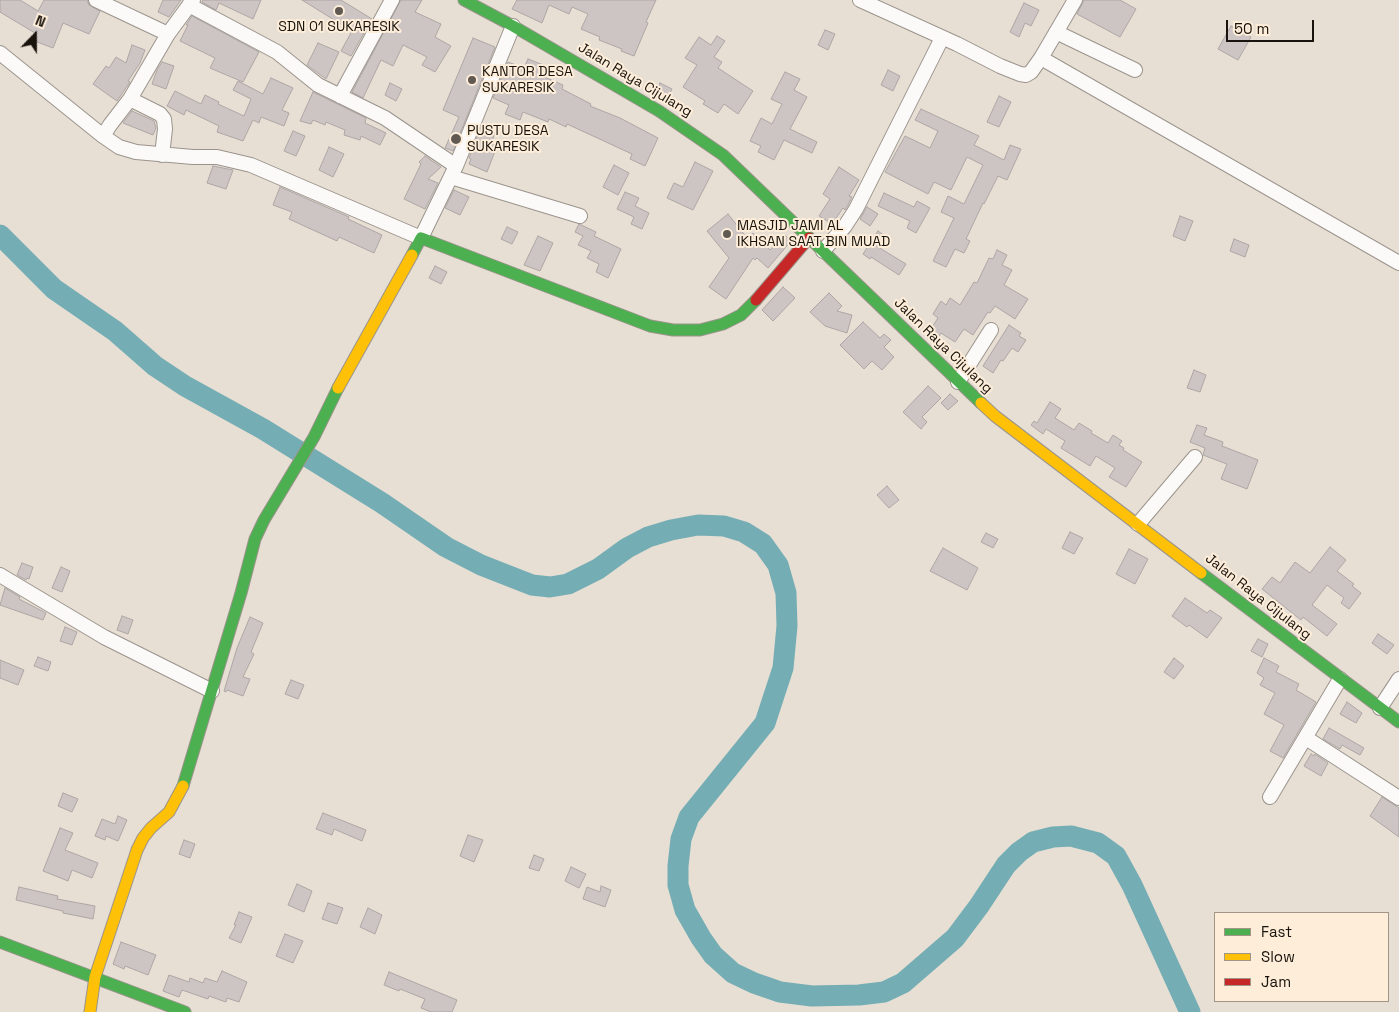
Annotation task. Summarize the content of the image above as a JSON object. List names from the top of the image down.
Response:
{
  "streets": {
    "main road": ["Jalan Raya Cijulang"]
  },
  "places": [
    "SDN 01 SUKARESIK",
    "KANTOR DESA SUKARESIK",
    "PUSTU DESA SUKARESIK",
    "MASJID JAMI AL IKHSAN SAAT BIN MUAD"
  ],
  "legend": ["Fast", "Slow", "Jam"],
  "scale_bar": "50 m",
  "north": "top"
}
